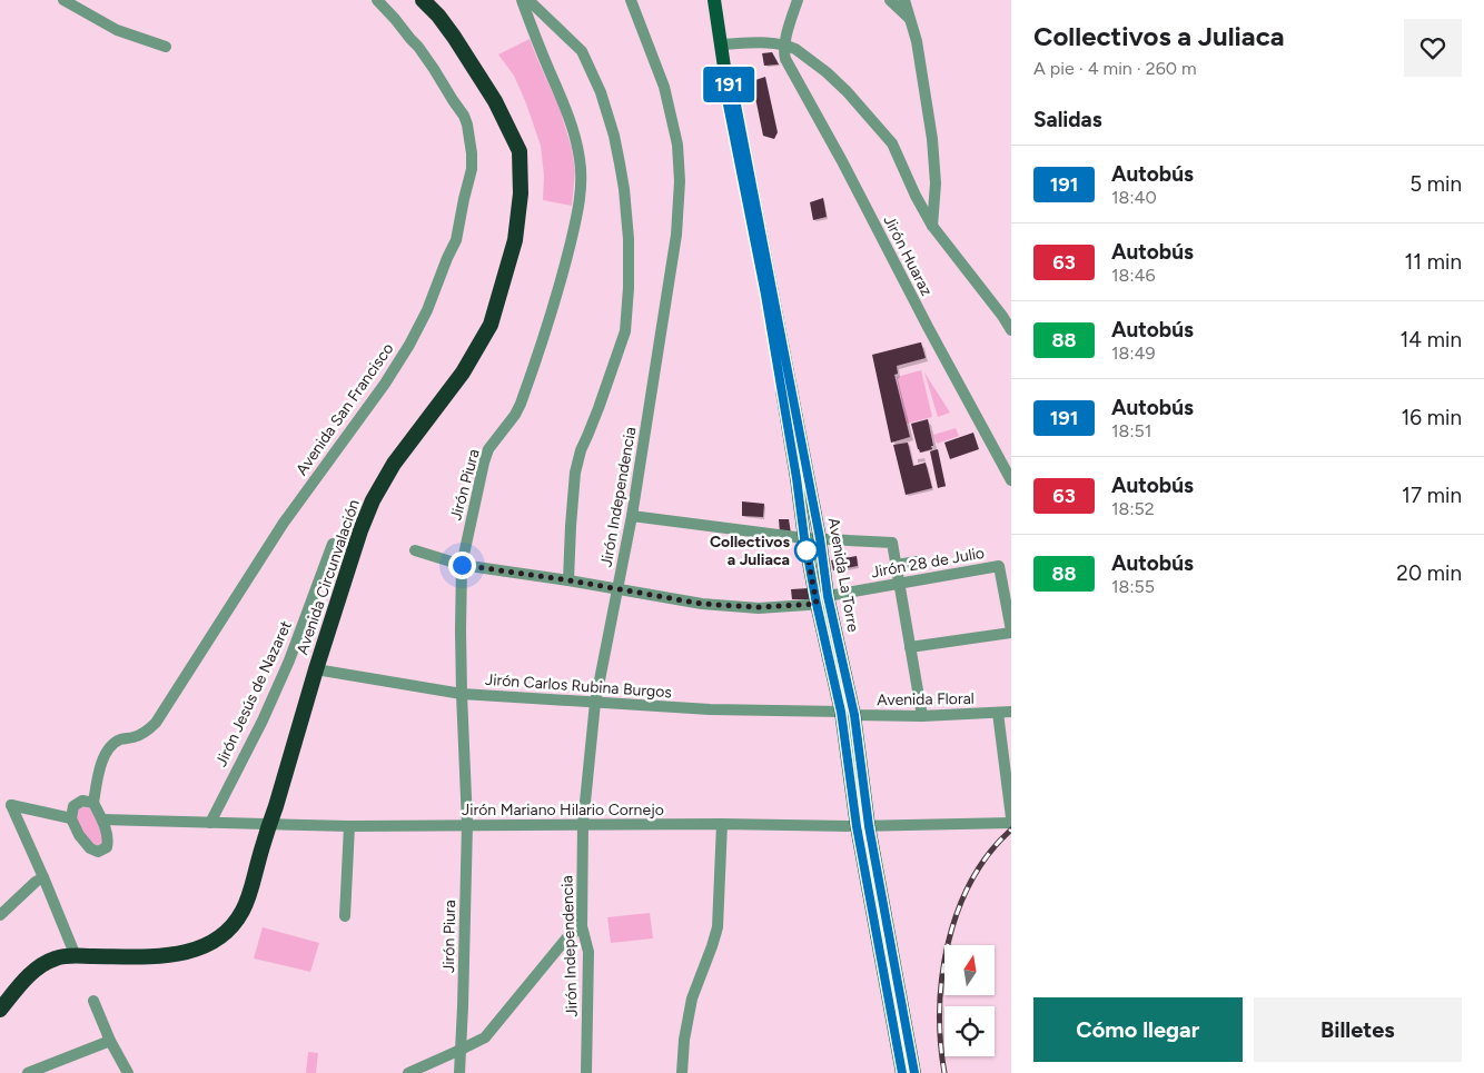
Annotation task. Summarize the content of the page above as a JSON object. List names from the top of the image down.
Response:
{
  "streets": {
    "highway": ["Avenida Circunvalación"],
    "main road": ["Avenida La Torre"],
    "street": [
      "Jirón Huaraz",
      "Avenida San Francisco",
      "Jirón Piura",
      "Jirón Independencia",
      "Jirón 28 de Julio",
      "Jirón Carlos Rubina Burgos",
      "Jirón Jesús de Nazaret",
      "Avenida Floral",
      "Jirón Mariano Hilario Cornejo"
    ]
  },
  "crossings": [
    ["Jirón Piura", "Jirón 28 de Julio"],
    ["Jirón Piura", "Jirón Carlos Rubina Burgos"],
    ["Jirón Piura", "Jirón Mariano Hilario Cornejo"],
    ["Jirón Independencia", "Jirón 28 de Julio"],
    ["Jirón Independencia", "Jirón Carlos Rubina Burgos"],
    ["Jirón Independencia", "Jirón Mariano Hilario Cornejo"],
    ["Jirón 28 de Julio", "Avenida La Torre"],
    ["Avenida La Torre", "Jirón Carlos Rubina Burgos"],
    ["Avenida La Torre", "Avenida Floral"],
    ["Avenida La Torre", "Jirón Mariano Hilario Cornejo"],
    ["Avenida Circunvalación", "Jirón Carlos Rubina Burgos"],
    ["Avenida Circunvalación", "Jirón Mariano Hilario Cornejo"],
    ["Jirón Carlos Rubina Burgos", "Avenida Floral"],
    ["Jirón Jesús de Nazaret", "Jirón Mariano Hilario Cornejo"]
  ],
  "places": ["Collectivos a Juliaca"],
  "lines": ["bus line 191"],
  "north": "top",
  "page": {
    "on_map": "191",
    "heading": [
      ["Collectivos a Juliaca", "A pie · 4 min · 260 m"],
      "Salidas"
    ],
    "list": [
      {
        "mark": "191",
        "name": "Autobús",
        "note": "18:40",
        "value": "5 min"
      },
      {
        "mark": "63",
        "name": "Autobús",
        "note": "18:46",
        "value": "11 min"
      },
      {
        "mark": "88",
        "name": "Autobús",
        "note": "18:49",
        "value": "14 min"
      },
      {
        "mark": "191",
        "name": "Autobús",
        "note": "18:51",
        "value": "16 min"
      },
      {
        "mark": "63",
        "name": "Autobús",
        "note": "18:52",
        "value": "17 min"
      },
      {
        "mark": "88",
        "name": "Autobús",
        "note": "18:55",
        "value": "20 min"
      }
    ],
    "buttons": ["Cómo llegar", "Billetes"]
  }
}
